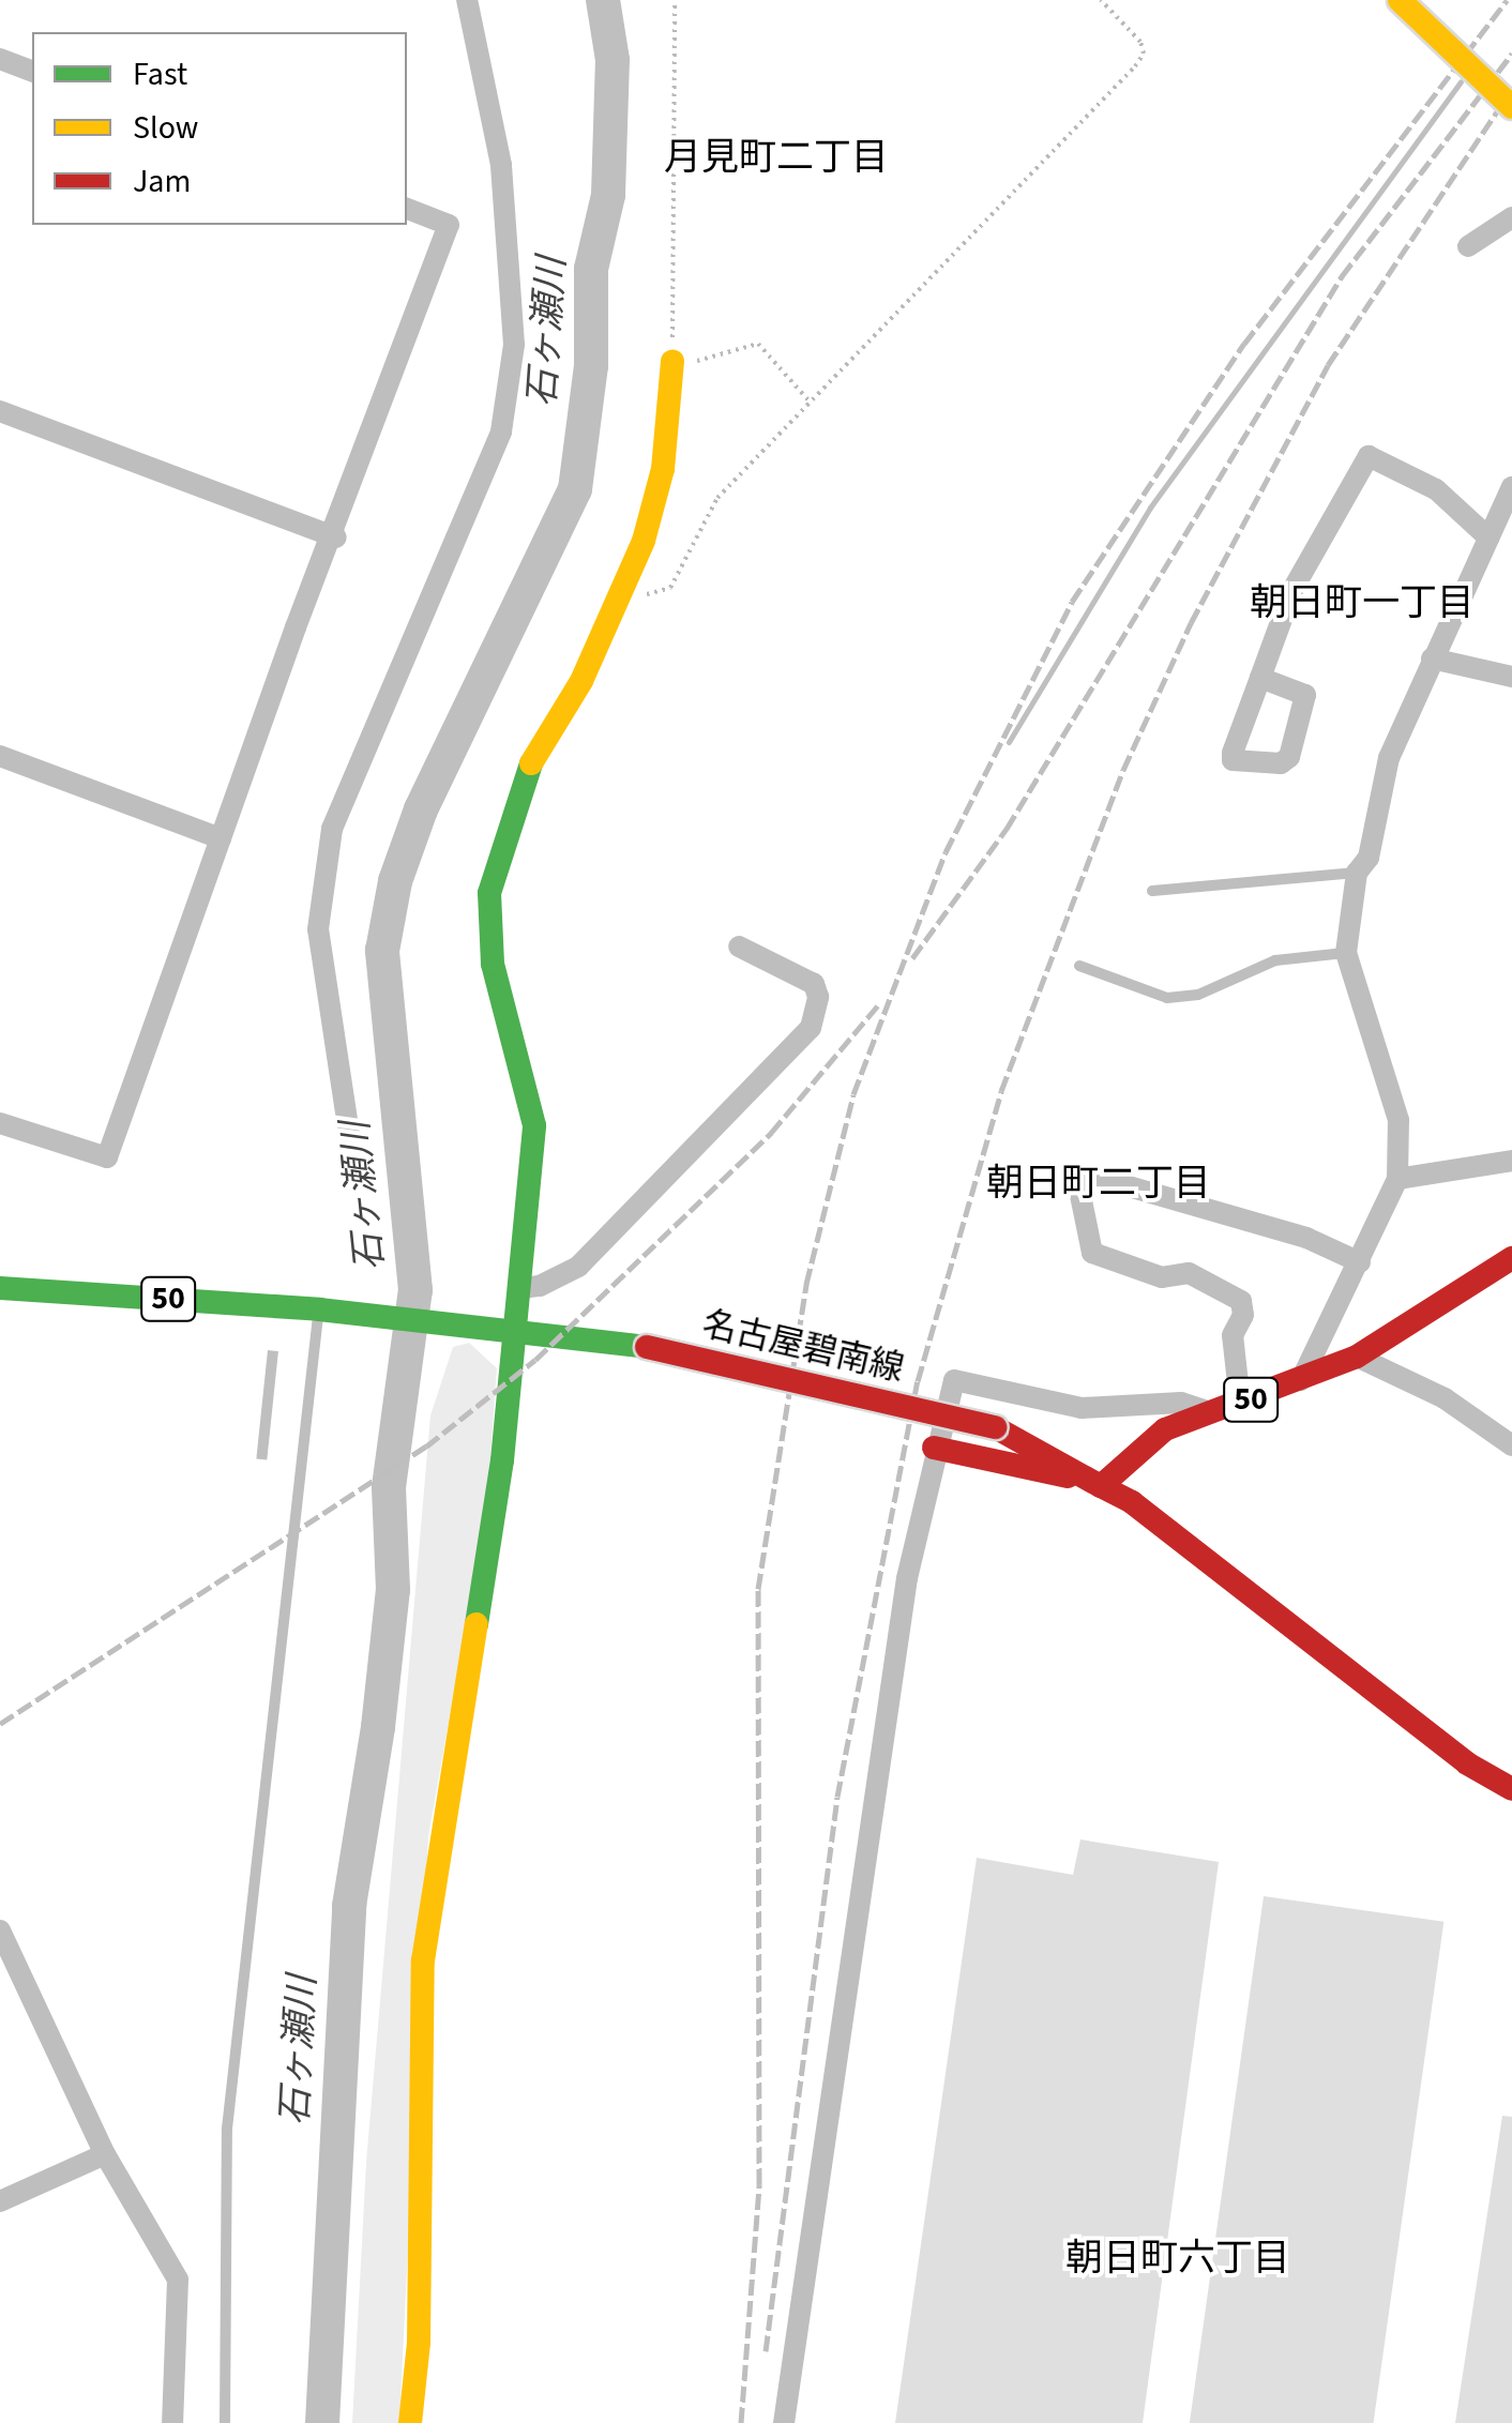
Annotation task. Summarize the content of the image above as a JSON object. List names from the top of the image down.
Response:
{
  "streets": {
    "main road": ["50", "名古屋碧南線"]
  },
  "crossings": [
    ["50", "名古屋碧南線"]
  ],
  "districts": [
    "月見町二丁目",
    "朝日町一丁目",
    "朝日町二丁目",
    "朝日町六丁目"
  ],
  "water": ["石ヶ瀬川"],
  "legend": ["Fast", "Slow", "Jam"]
}
